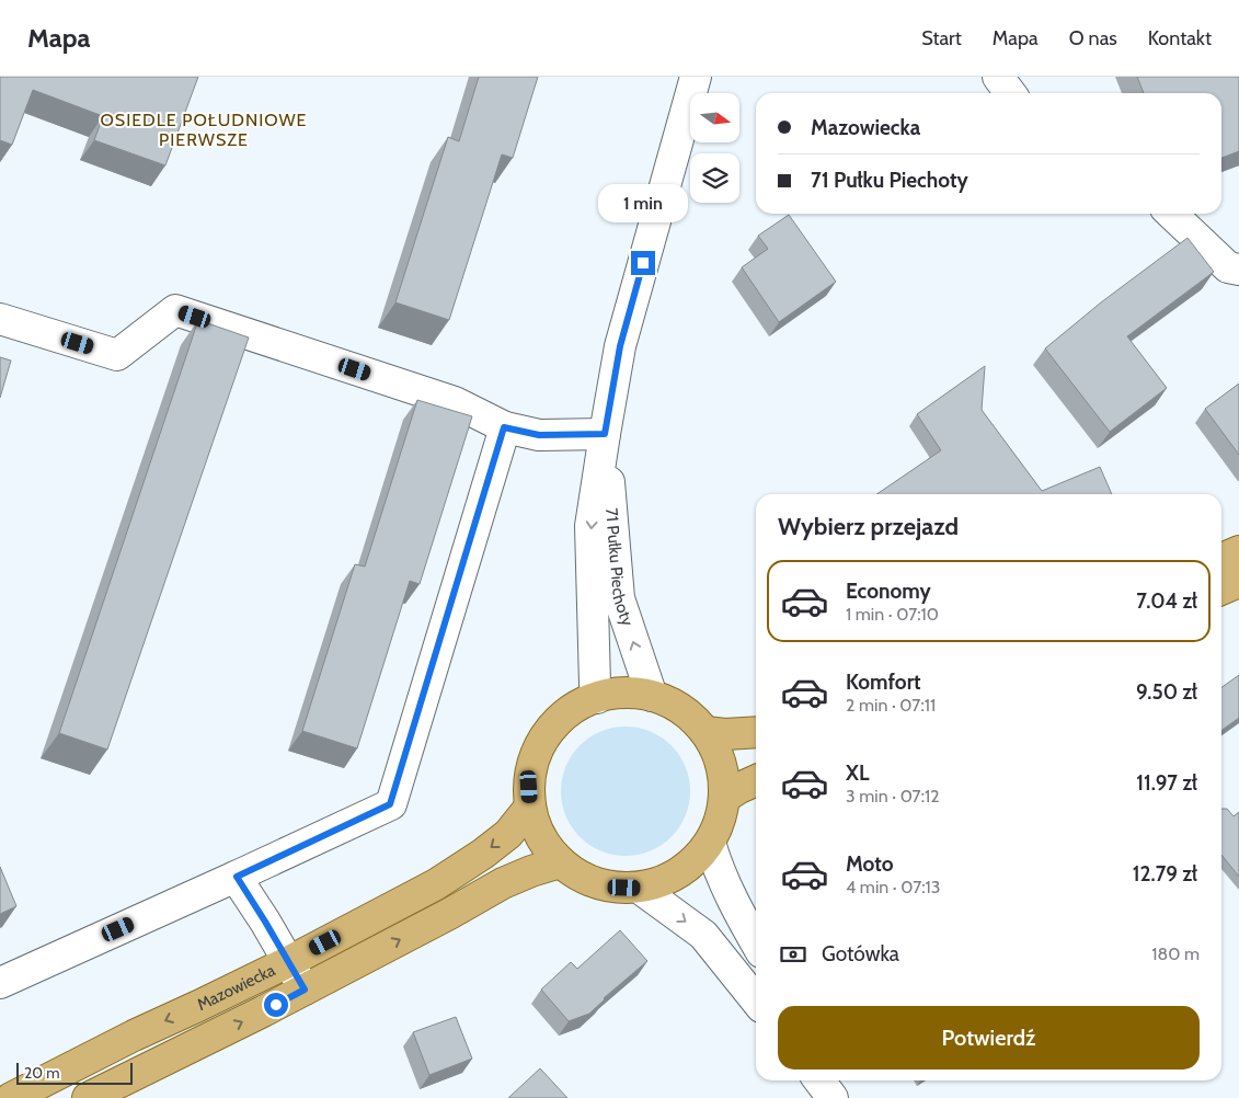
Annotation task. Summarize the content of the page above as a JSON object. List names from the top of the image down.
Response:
{
  "streets": {
    "main road": ["Mazowiecka"],
    "street": ["71 Pułku Piechoty"]
  },
  "crossings": [
    ["71 Pułku Piechoty", "Mazowiecka"]
  ],
  "districts": ["OSIEDLE POŁUDNIOWE PIERWSZE"],
  "scale_bar": "20 m",
  "north": "right",
  "page": {
    "header": "Mapa",
    "nav": [
      "Start",
      "Mapa",
      "O nas",
      "Kontakt"
    ],
    "banner": ["Mazowiecka", "71 Pułku Piechoty"],
    "bubble": "1 min",
    "heading": "Wybierz przejazd",
    "list": [
      {
        "name": "Economy",
        "note": "1 min · 07:10",
        "value": "7.04 zł"
      },
      {
        "name": "Komfort",
        "note": "2 min · 07:11",
        "value": "9.50 zł"
      },
      {
        "name": "XL",
        "note": "3 min · 07:12",
        "value": "11.97 zł"
      },
      {
        "name": "Moto",
        "note": "4 min · 07:13",
        "value": "12.79 zł"
      }
    ],
    "pay": ["Gotówka", "180 m"],
    "buttons": "Potwierdź",
    "scale": "20 m"
  }
}
